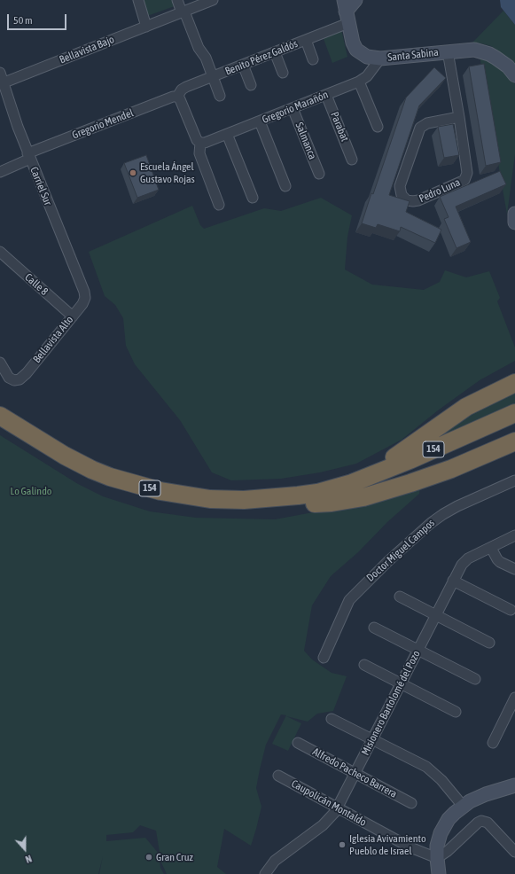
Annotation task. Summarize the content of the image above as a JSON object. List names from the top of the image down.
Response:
{
  "streets": {
    "highway": ["154"],
    "street": [
      "Bellavista Bajo",
      "Santa Sabina",
      "Benito Pérez Galdós",
      "Gregorio Marañón",
      "Gregorio Mendel",
      "Parabat",
      "Salmanca",
      "Carriel Sur",
      "Pedro Luna",
      "Calle 8",
      "Bellavista Alto",
      "Doctor Miguel Campos",
      "Misionero Bartolomé del Pozo",
      "Alfredo Pacheco Barrera",
      "Caupolicán Montaldo"
    ]
  },
  "crossings": [
    ["Bellavista Bajo", "Carriel Sur"],
    ["Santa Sabina", "Benito Pérez Galdós"],
    ["Santa Sabina", "Gregorio Marañón"],
    ["Santa Sabina", "Pedro Luna"],
    ["Benito Pérez Galdós", "Gregorio Mendel"],
    ["Gregorio Marañón", "Parabat"],
    ["Gregorio Marañón", "Salmanca"],
    ["Gregorio Mendel", "Carriel Sur"],
    ["Carriel Sur", "Bellavista Alto"],
    ["Calle 8", "Bellavista Alto"],
    ["Misionero Bartolomé del Pozo", "Alfredo Pacheco Barrera"],
    ["Misionero Bartolomé del Pozo", "Caupolicán Montaldo"]
  ],
  "parks": ["Lo Galindo"],
  "places": ["Escuela Ángel Gustavo Rojas", "Iglesia Avivamiento Pueblo de Israel", "Gran Cruz"],
  "scale_bar": "50 m",
  "north": "bottom"
}
